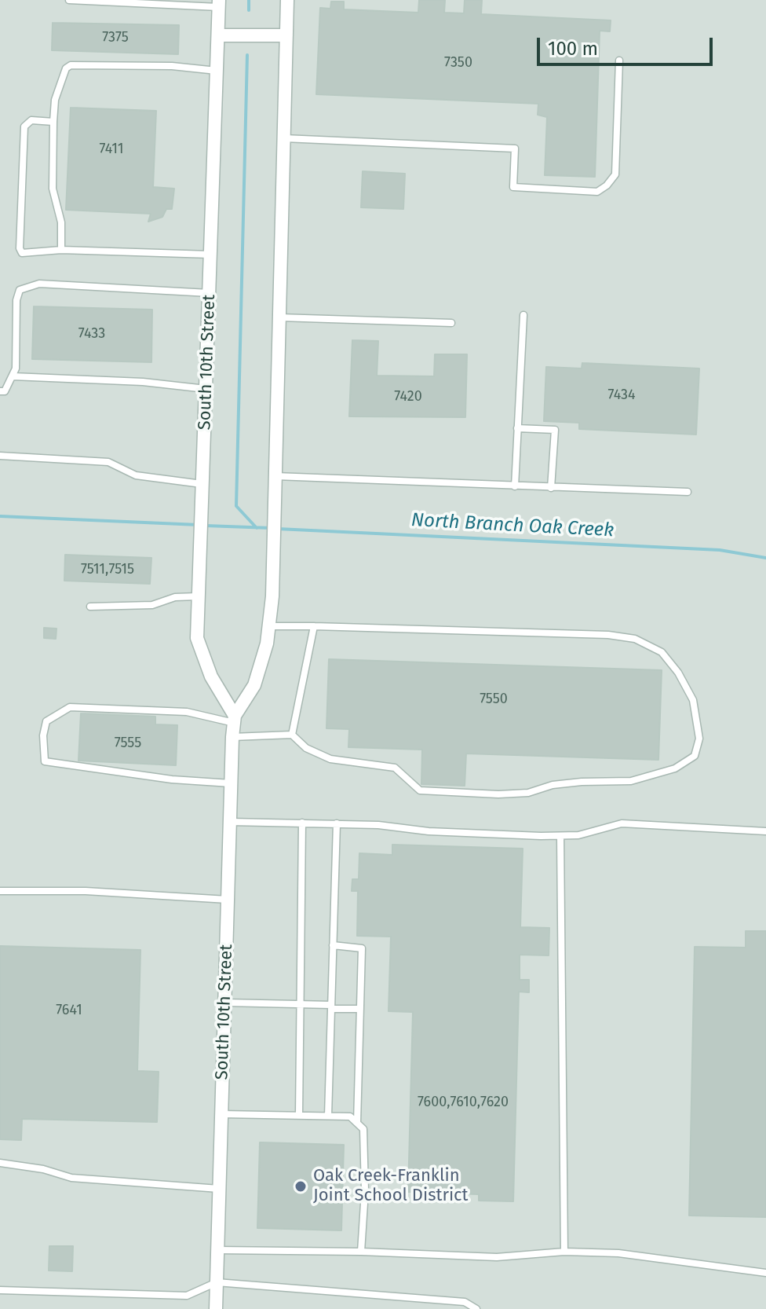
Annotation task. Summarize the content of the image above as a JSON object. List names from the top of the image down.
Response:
{
  "streets": {
    "street": ["South 10th Street"]
  },
  "water": ["North Branch Oak Creek"],
  "places": ["Oak Creek-Franklin Joint School District"],
  "house_numbers": [
    "7375",
    "7350",
    "7411",
    "7433",
    "7434",
    "7420",
    "7511,7515",
    "7550",
    "7555",
    "7641",
    "7600,7610,7620"
  ],
  "scale_bar": "100 m"
}
